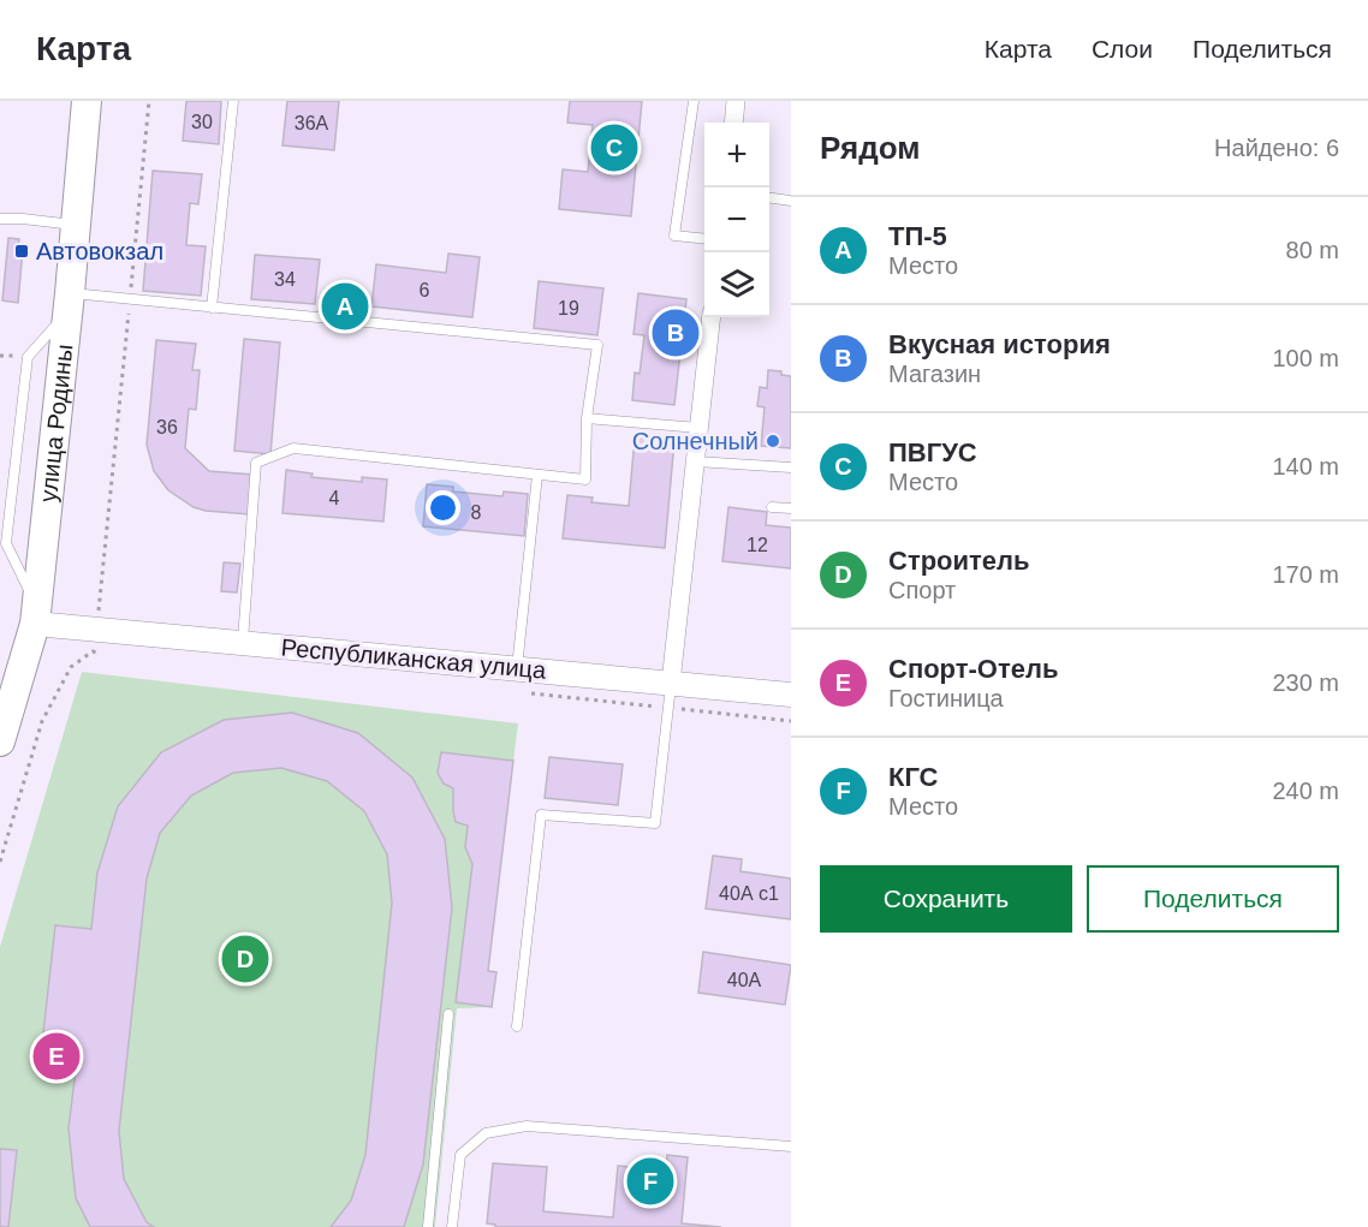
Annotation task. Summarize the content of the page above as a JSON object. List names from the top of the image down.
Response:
{
  "streets": {
    "main road": ["улица Родины"],
    "street": ["Республиканская улица"]
  },
  "crossings": [
    ["улица Родины", "Республиканская улица"]
  ],
  "places": {
    "transit": ["Автовокзал"],
    "other": ["Солнечный"]
  },
  "house_numbers": [
    "30",
    "36А",
    "34",
    "6",
    "19",
    "36",
    "4",
    "8",
    "12",
    "40А с1",
    "40А"
  ],
  "page": {
    "header": "Карта",
    "nav": ["Карта", "Слои", "Поделиться"],
    "heading": ["Рядом", "Найдено: 6"],
    "pins": [
      "C",
      "A",
      "B",
      "D",
      "E",
      "F"
    ],
    "map_buttons": ["+", "−"],
    "list": [
      {
        "mark": "A",
        "name": "ТП-5",
        "note": "Место",
        "value": "80 m"
      },
      {
        "mark": "B",
        "name": "Вкусная история",
        "note": "Магазин",
        "value": "100 m"
      },
      {
        "mark": "C",
        "name": "ПВГУС",
        "note": "Место",
        "value": "140 m"
      },
      {
        "mark": "D",
        "name": "Строитель",
        "note": "Спорт",
        "value": "170 m"
      },
      {
        "mark": "E",
        "name": "Спорт-Отель",
        "note": "Гостиница",
        "value": "230 m"
      },
      {
        "mark": "F",
        "name": "КГС",
        "note": "Место",
        "value": "240 m"
      }
    ],
    "buttons": ["Сохранить", "Поделиться"]
  }
}
